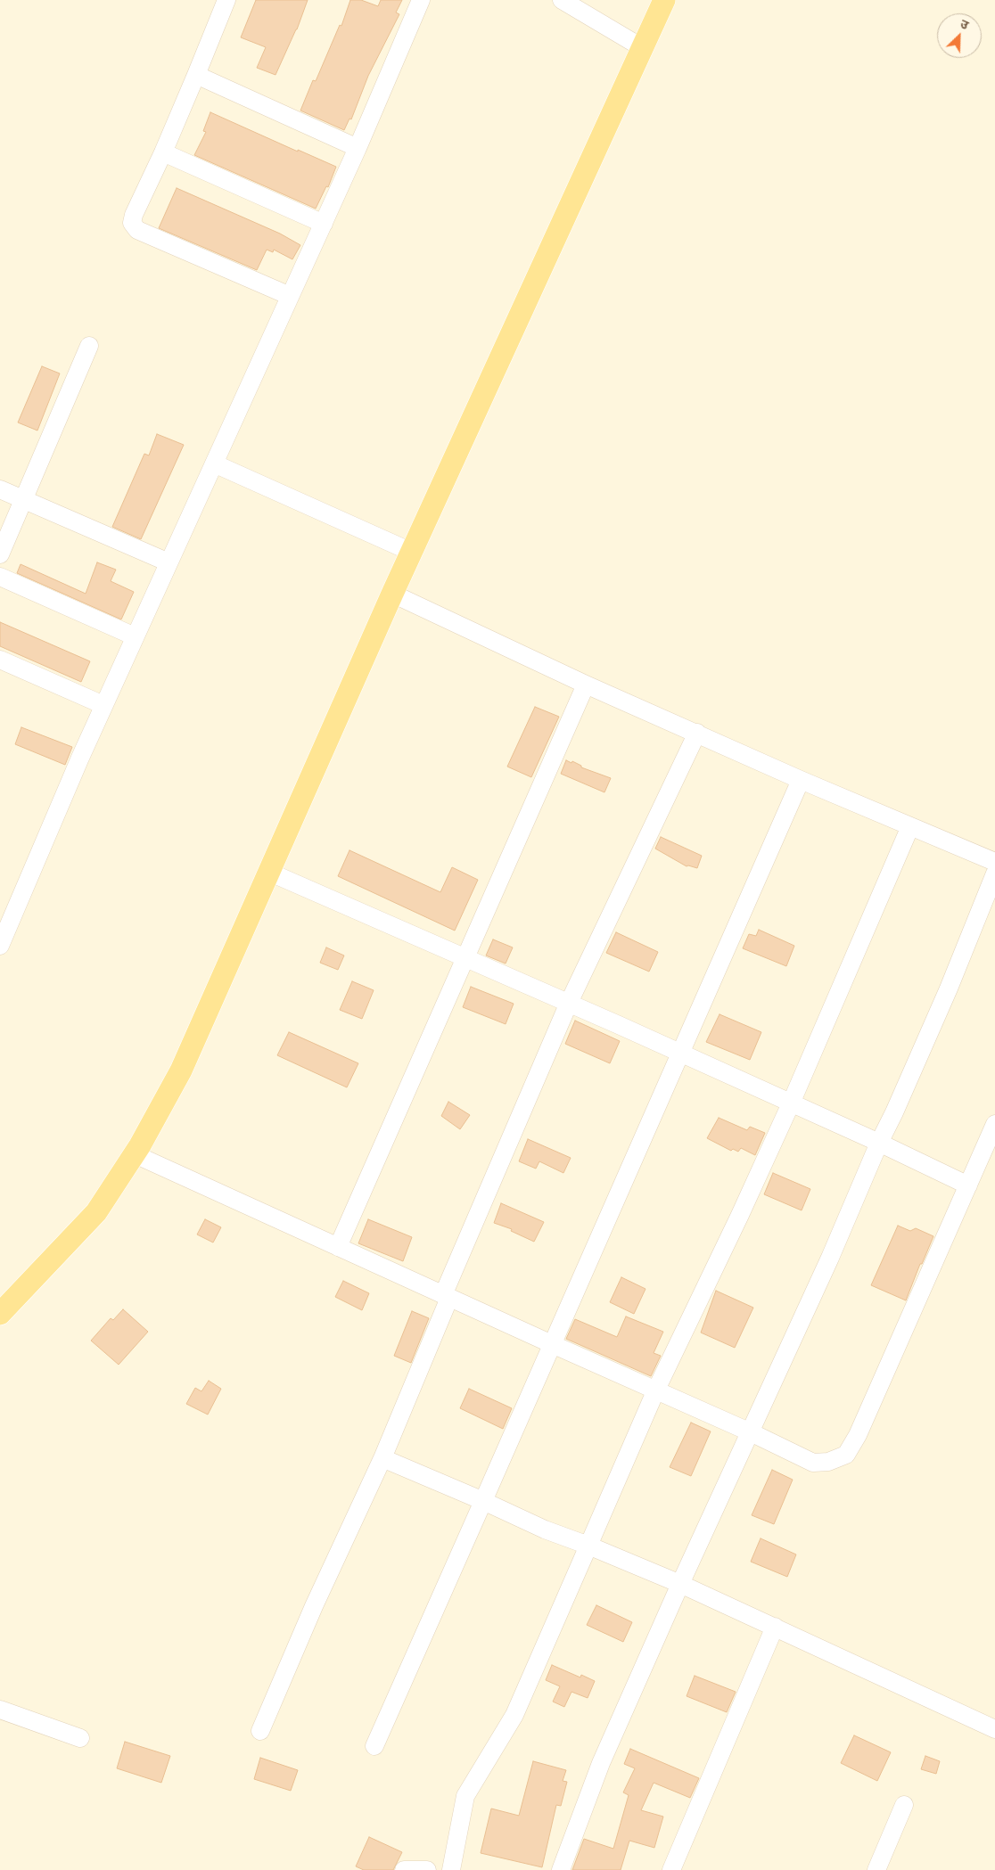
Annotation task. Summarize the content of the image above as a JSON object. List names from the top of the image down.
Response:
{
  "north": "top right"
}
